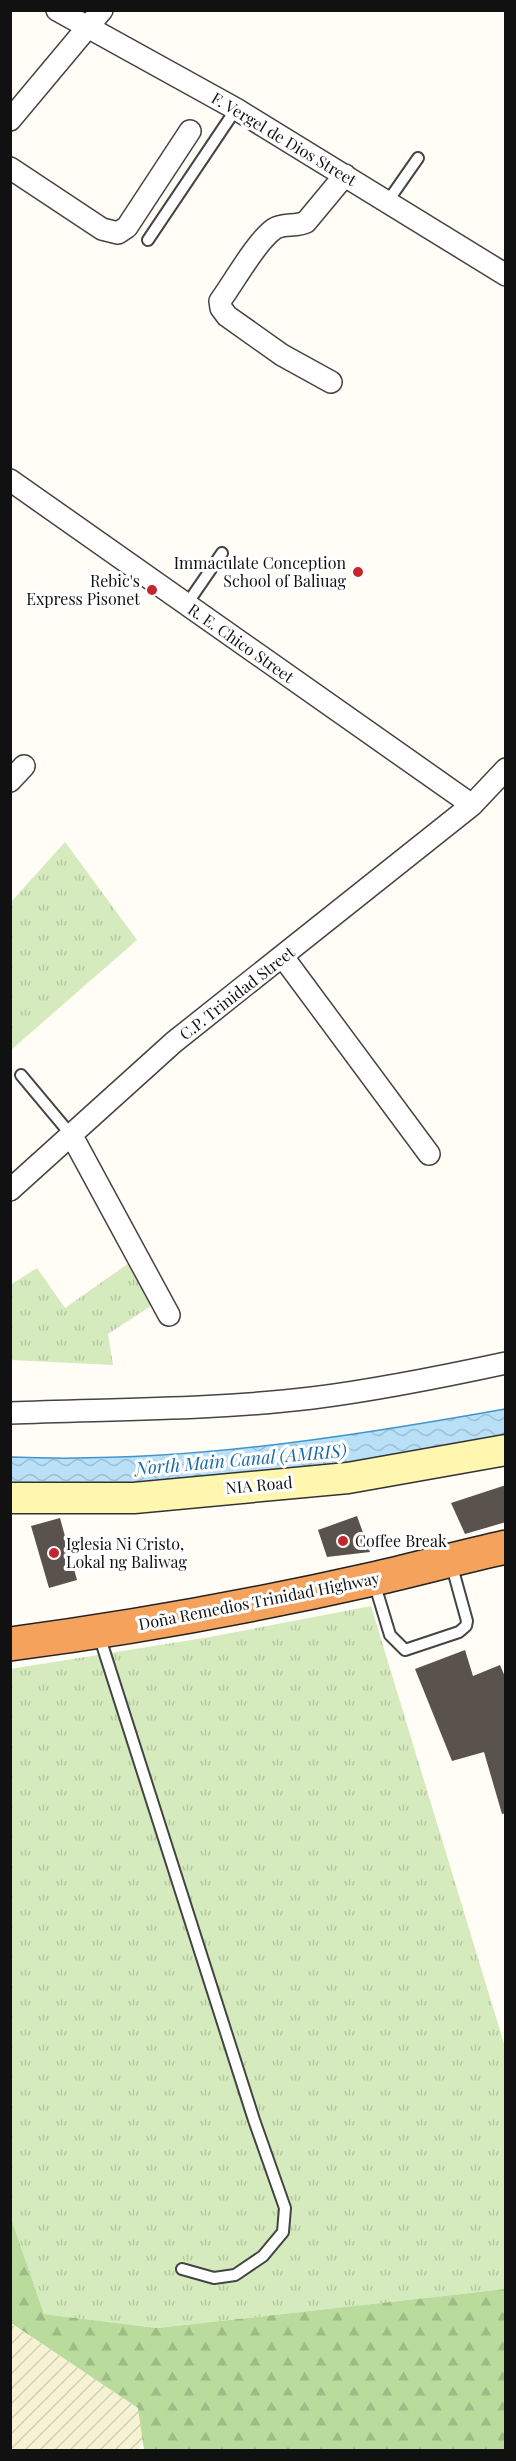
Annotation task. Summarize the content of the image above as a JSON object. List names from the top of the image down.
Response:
{
  "streets": {
    "highway": ["Doña Remedios Trinidad Highway"],
    "street": [
      "F. Vergel de Dios Street",
      "R. E. Chico Street",
      "C.P. Trinidad Street",
      "NIA Road"
    ]
  },
  "crossings": [
    ["R. E. Chico Street", "C.P. Trinidad Street"]
  ],
  "water": ["North Main Canal (AMRIS)"],
  "places": [
    "Immaculate Conception School of Baliuag",
    "Rebic's Express Pisonet",
    "Coffee Break",
    "Iglesia Ni Cristo, Lokal ng Baliwag"
  ]
}
